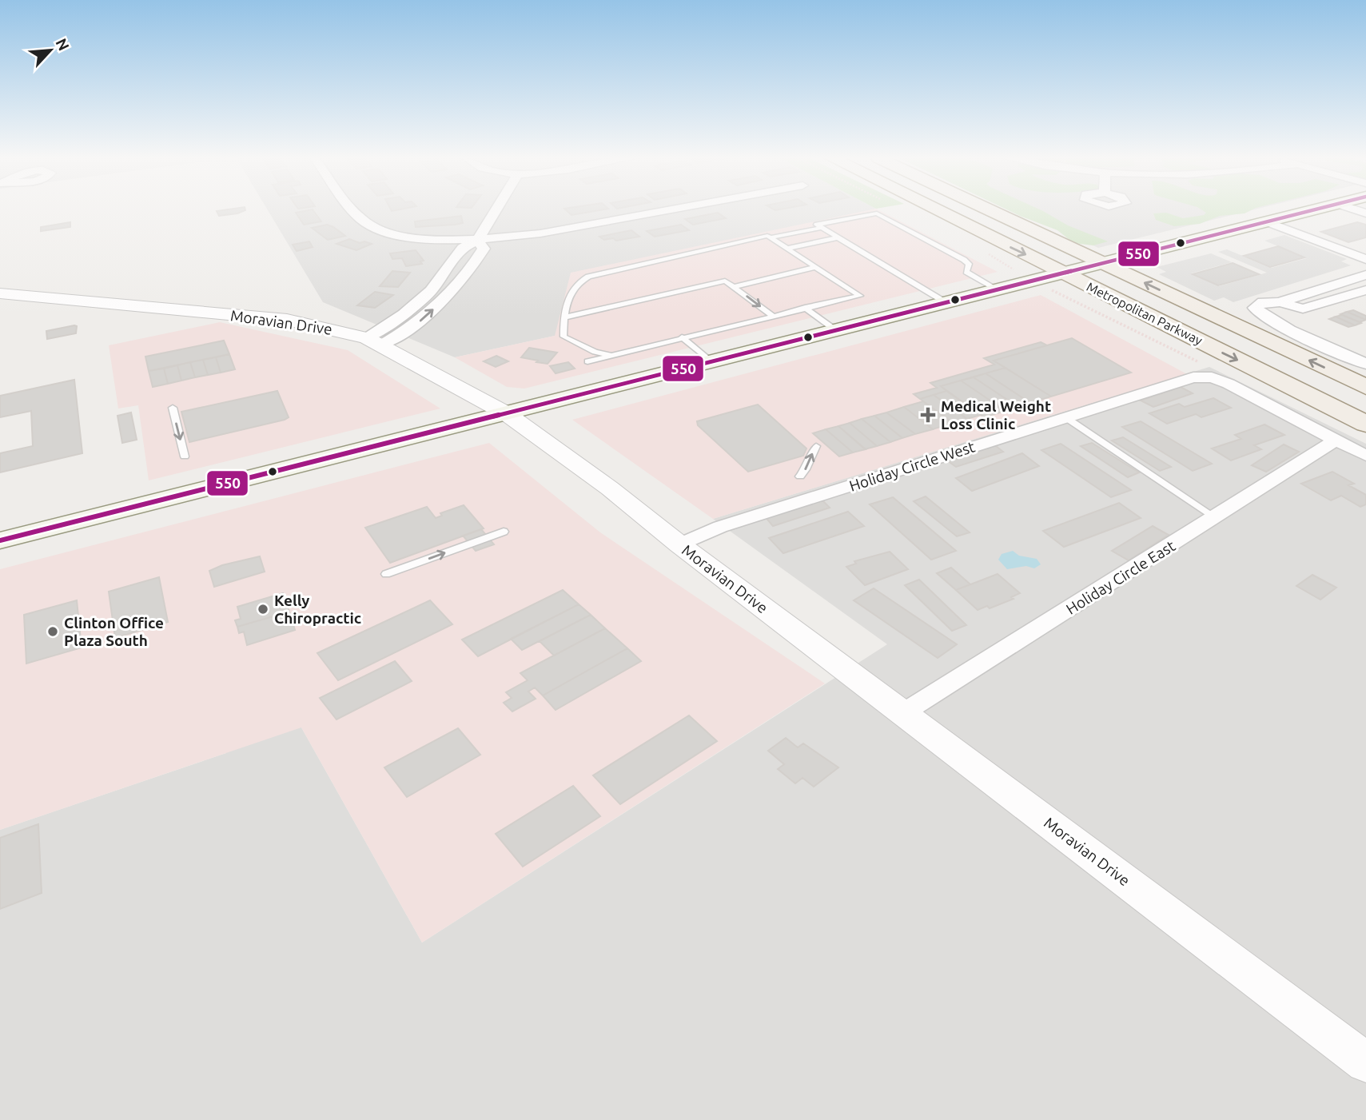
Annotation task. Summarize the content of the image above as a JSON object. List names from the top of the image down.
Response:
{
  "streets": {
    "main road": ["Metropolitan Parkway"],
    "street": ["Moravian Drive", "Holiday Circle West", "Holiday Circle East"]
  },
  "crossings": [
    ["Moravian Drive", "Holiday Circle West"],
    ["Moravian Drive", "Holiday Circle East"],
    ["Holiday Circle West", "Holiday Circle East"]
  ],
  "places": {
    "health": ["Medical Weight Loss Clinic"],
    "other": ["Kelly Chiropractic", "Clinton Office Plaza South"]
  },
  "lines": ["transit line 550"],
  "north": "top right"
}
